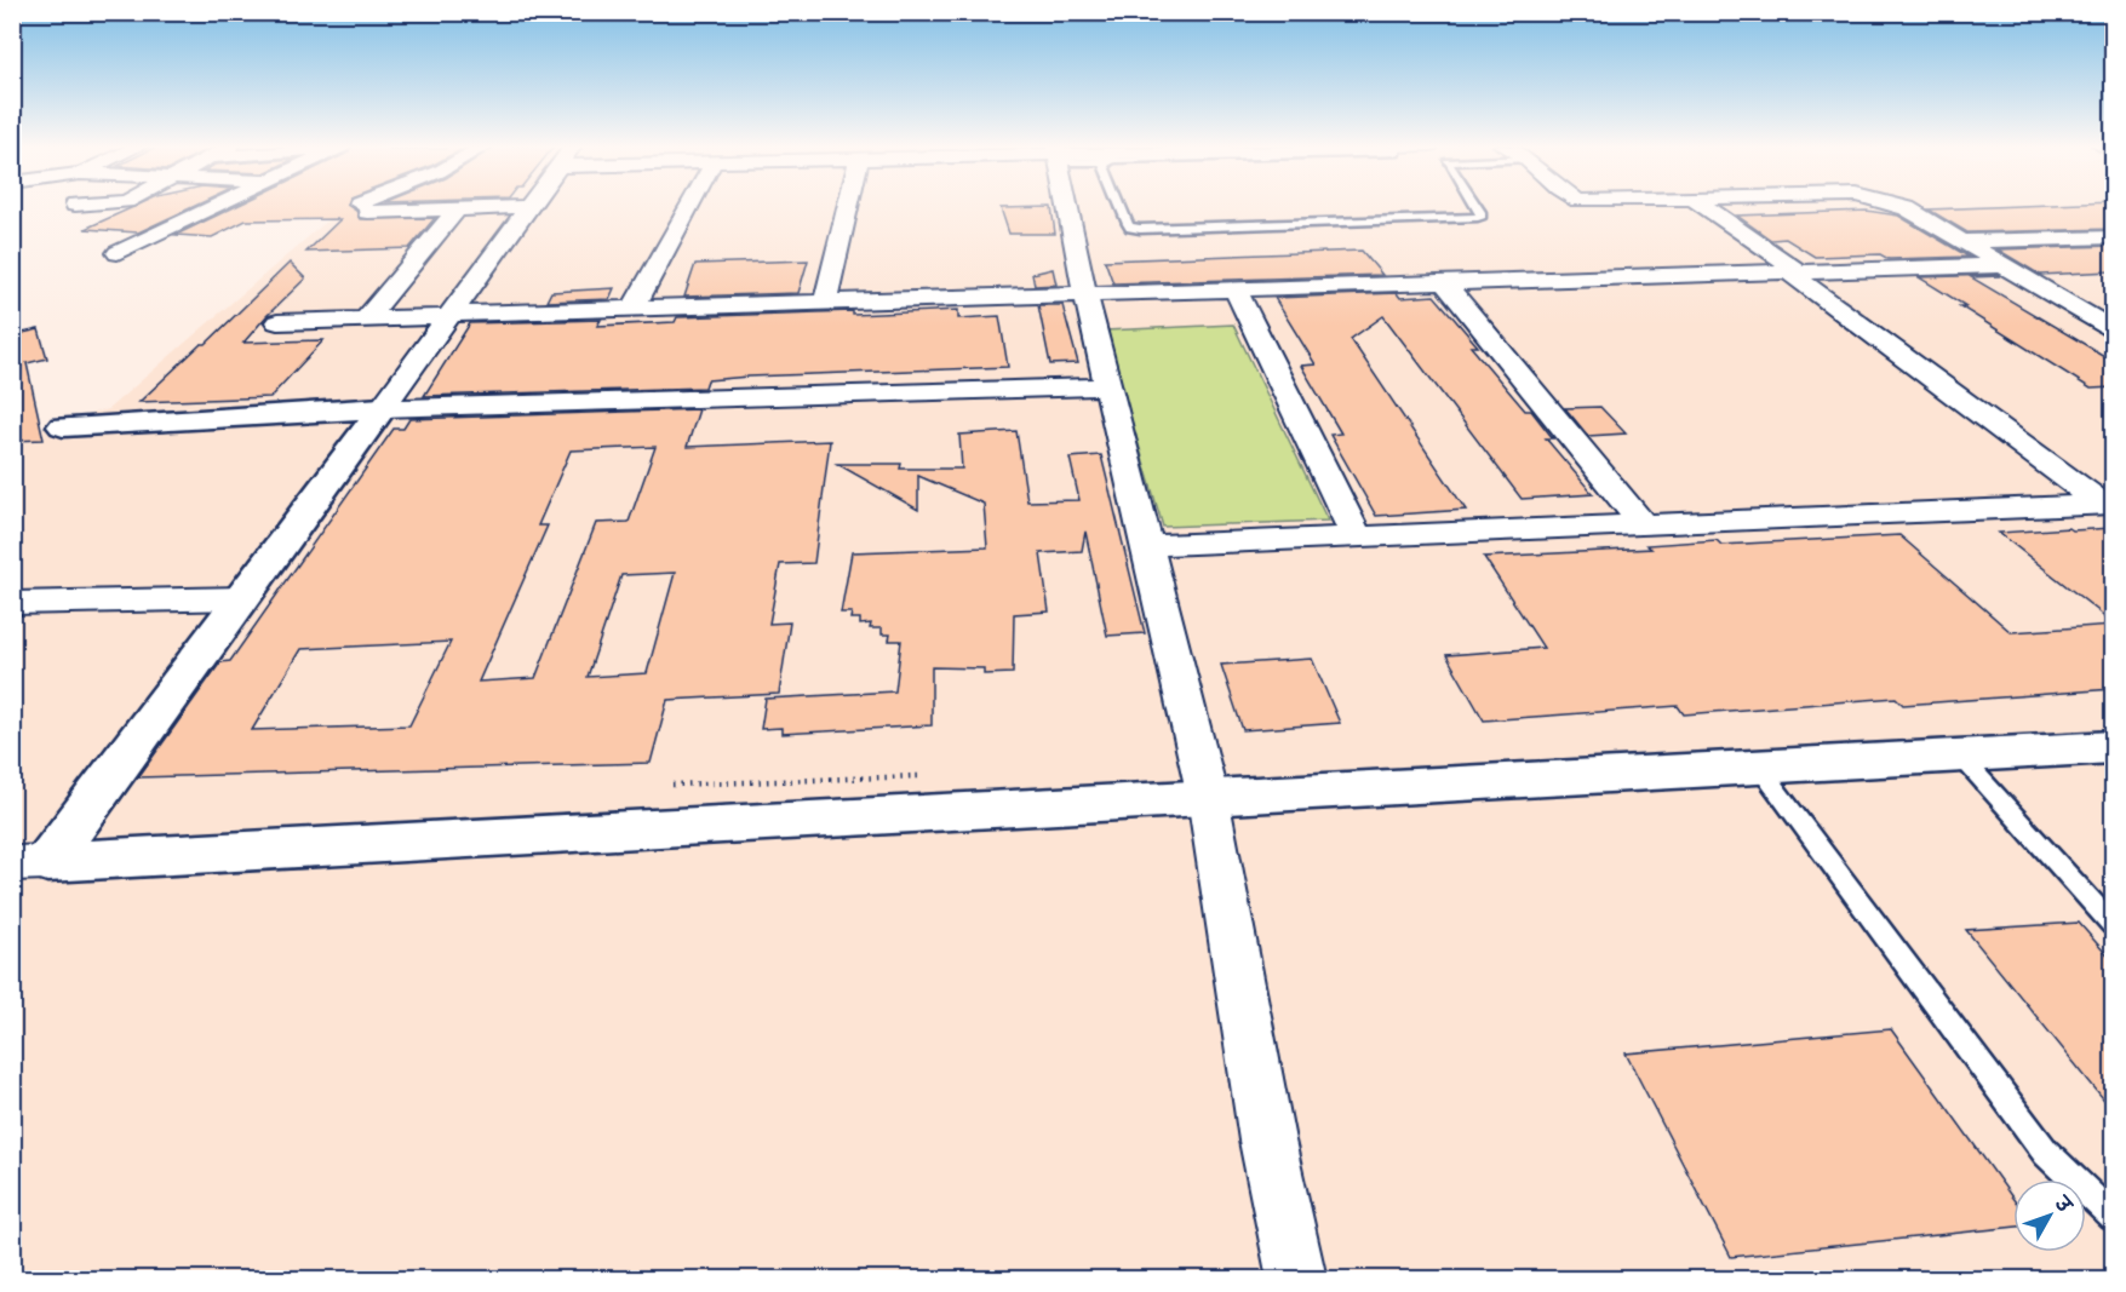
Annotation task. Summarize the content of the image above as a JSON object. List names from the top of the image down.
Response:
{
  "north": "top right"
}
